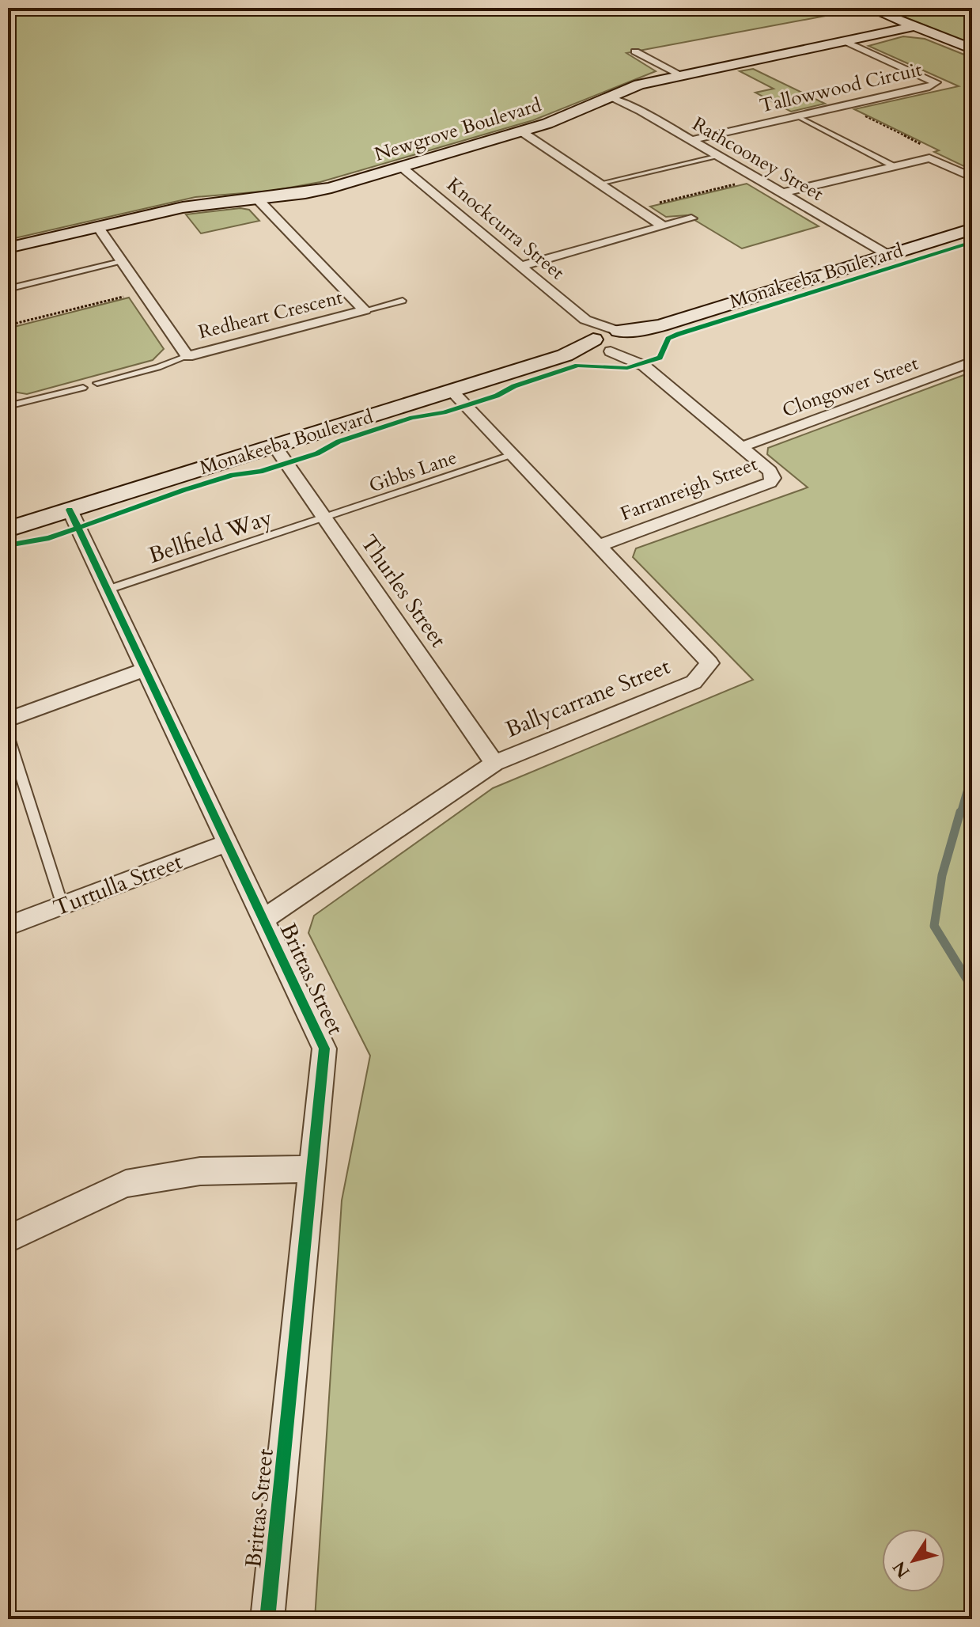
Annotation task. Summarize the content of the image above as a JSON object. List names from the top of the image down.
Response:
{
  "streets": {
    "street": [
      "Tallowwood Circuit",
      "Newgrove Boulevard",
      "Rathcooney Street",
      "Knockcurra Street",
      "Monakeeba Boulevard",
      "Redheart Crescent",
      "Clongower Street",
      "Farranreigh Street",
      "Thurles Street",
      "Ballycarrane Street",
      "Turtulla Street",
      "Brittas Street"
    ],
    "lane": ["Gibbs Lane", "Bellfield Way"]
  },
  "crossings": [
    ["Tallowwood Circuit", "Newgrove Boulevard"],
    ["Tallowwood Circuit", "Rathcooney Street"],
    ["Newgrove Boulevard", "Rathcooney Street"],
    ["Newgrove Boulevard", "Knockcurra Street"],
    ["Newgrove Boulevard", "Redheart Crescent"],
    ["Rathcooney Street", "Monakeeba Boulevard"],
    ["Knockcurra Street", "Monakeeba Boulevard"],
    ["Knockcurra Street", "Farranreigh Street"],
    ["Monakeeba Boulevard", "Farranreigh Street"],
    ["Monakeeba Boulevard", "Thurles Street"],
    ["Monakeeba Boulevard", "Ballycarrane Street"],
    ["Monakeeba Boulevard", "Brittas Street"],
    ["Clongower Street", "Farranreigh Street"],
    ["Gibbs Lane", "Bellfield Way"],
    ["Gibbs Lane", "Thurles Street"],
    ["Gibbs Lane", "Ballycarrane Street"],
    ["Farranreigh Street", "Ballycarrane Street"],
    ["Bellfield Way", "Thurles Street"],
    ["Bellfield Way", "Brittas Street"],
    ["Thurles Street", "Ballycarrane Street"],
    ["Ballycarrane Street", "Brittas Street"],
    ["Turtulla Street", "Brittas Street"]
  ],
  "north": "bottom left"
}
